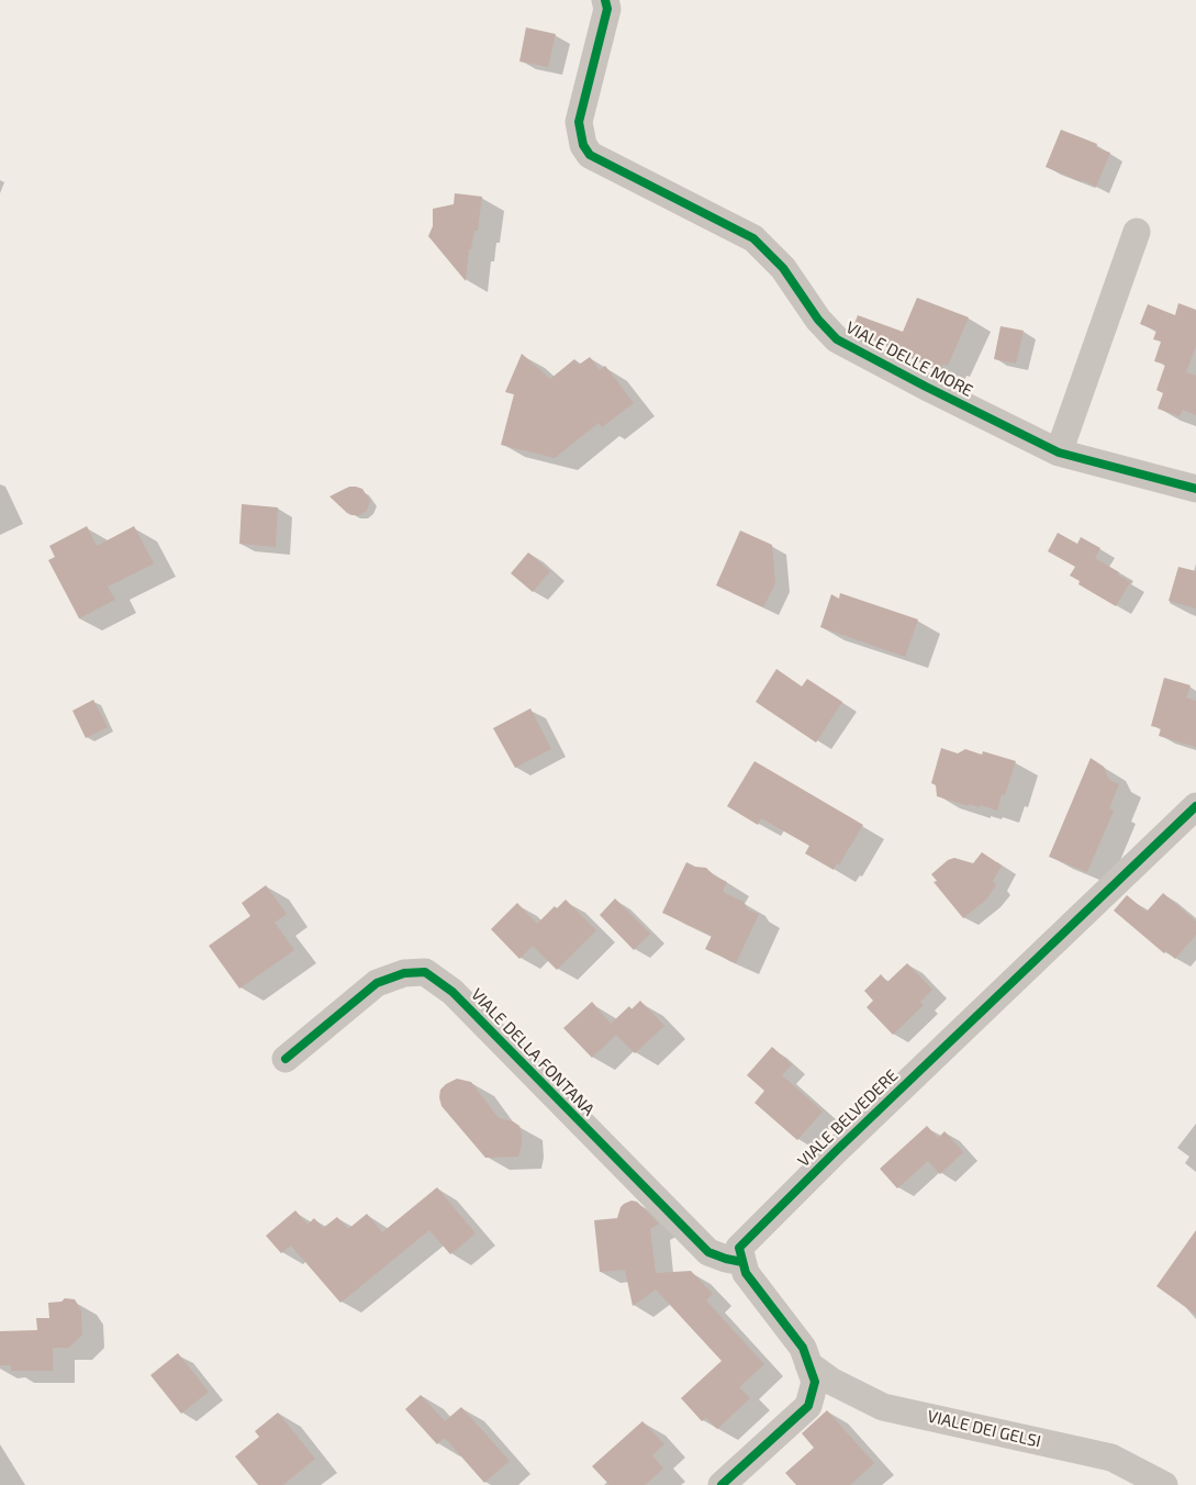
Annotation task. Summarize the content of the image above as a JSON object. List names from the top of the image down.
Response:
{
  "streets": {
    "street": [
      "VIALE DELLE MORE",
      "VIALE DELLA FONTANA",
      "VIALE BELVEDERE",
      "VIALE DEI GELSI"
    ]
  },
  "crossings": [
    ["VIALE DELLA FONTANA", "VIALE BELVEDERE"]
  ]
}
